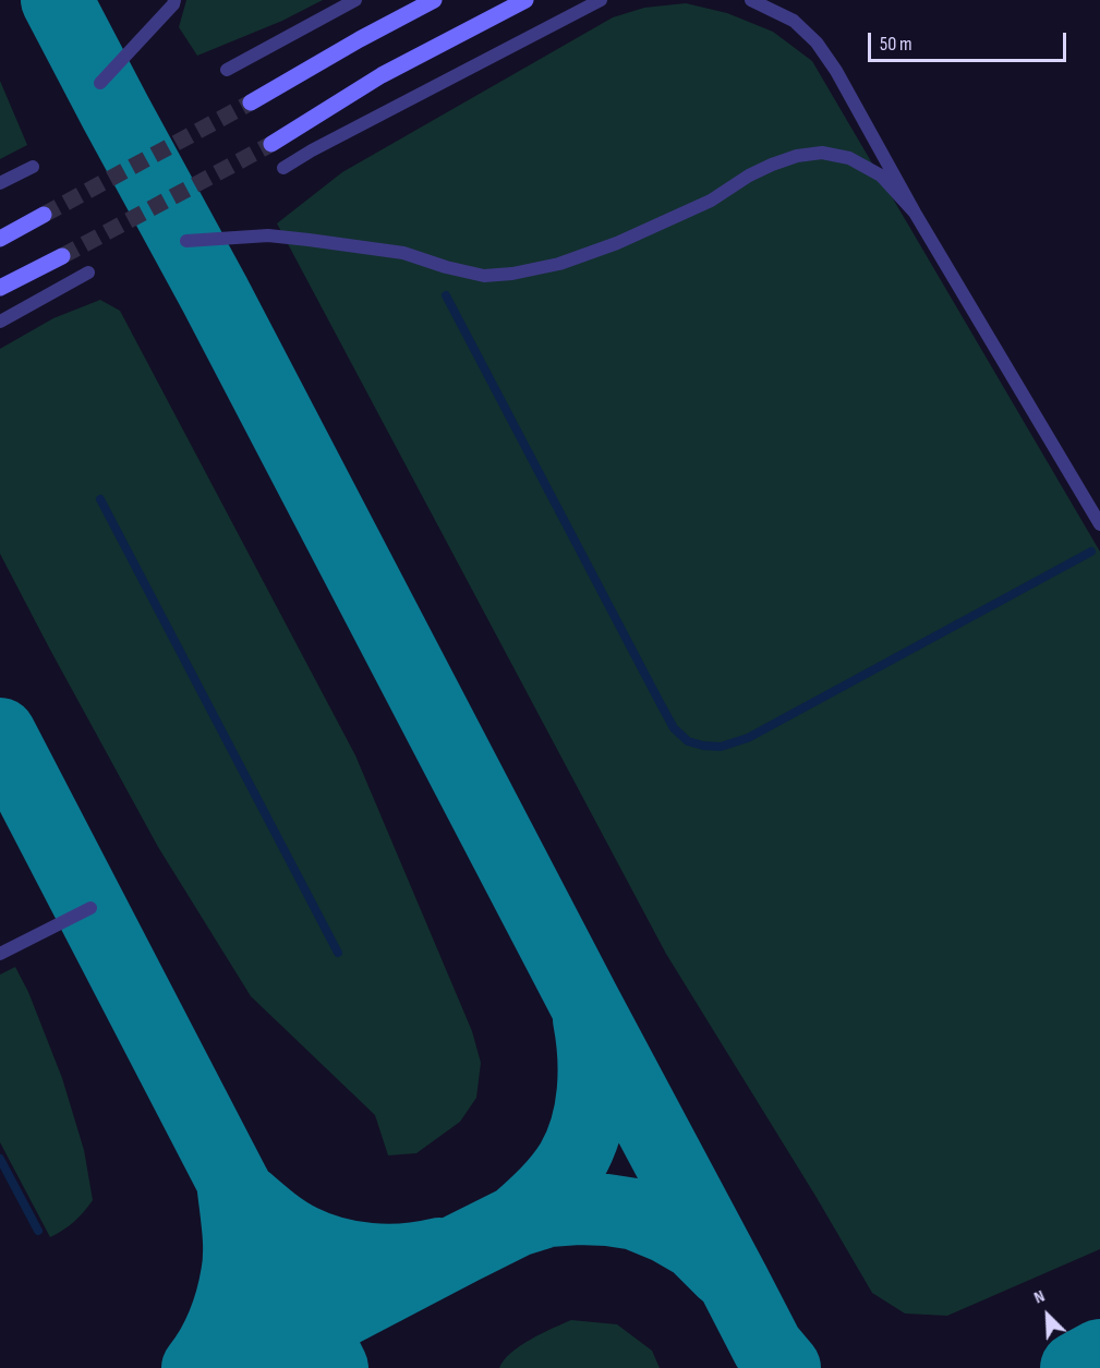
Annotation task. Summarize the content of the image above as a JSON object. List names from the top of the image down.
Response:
{
  "scale_bar": "50 m",
  "north": "top left"
}
